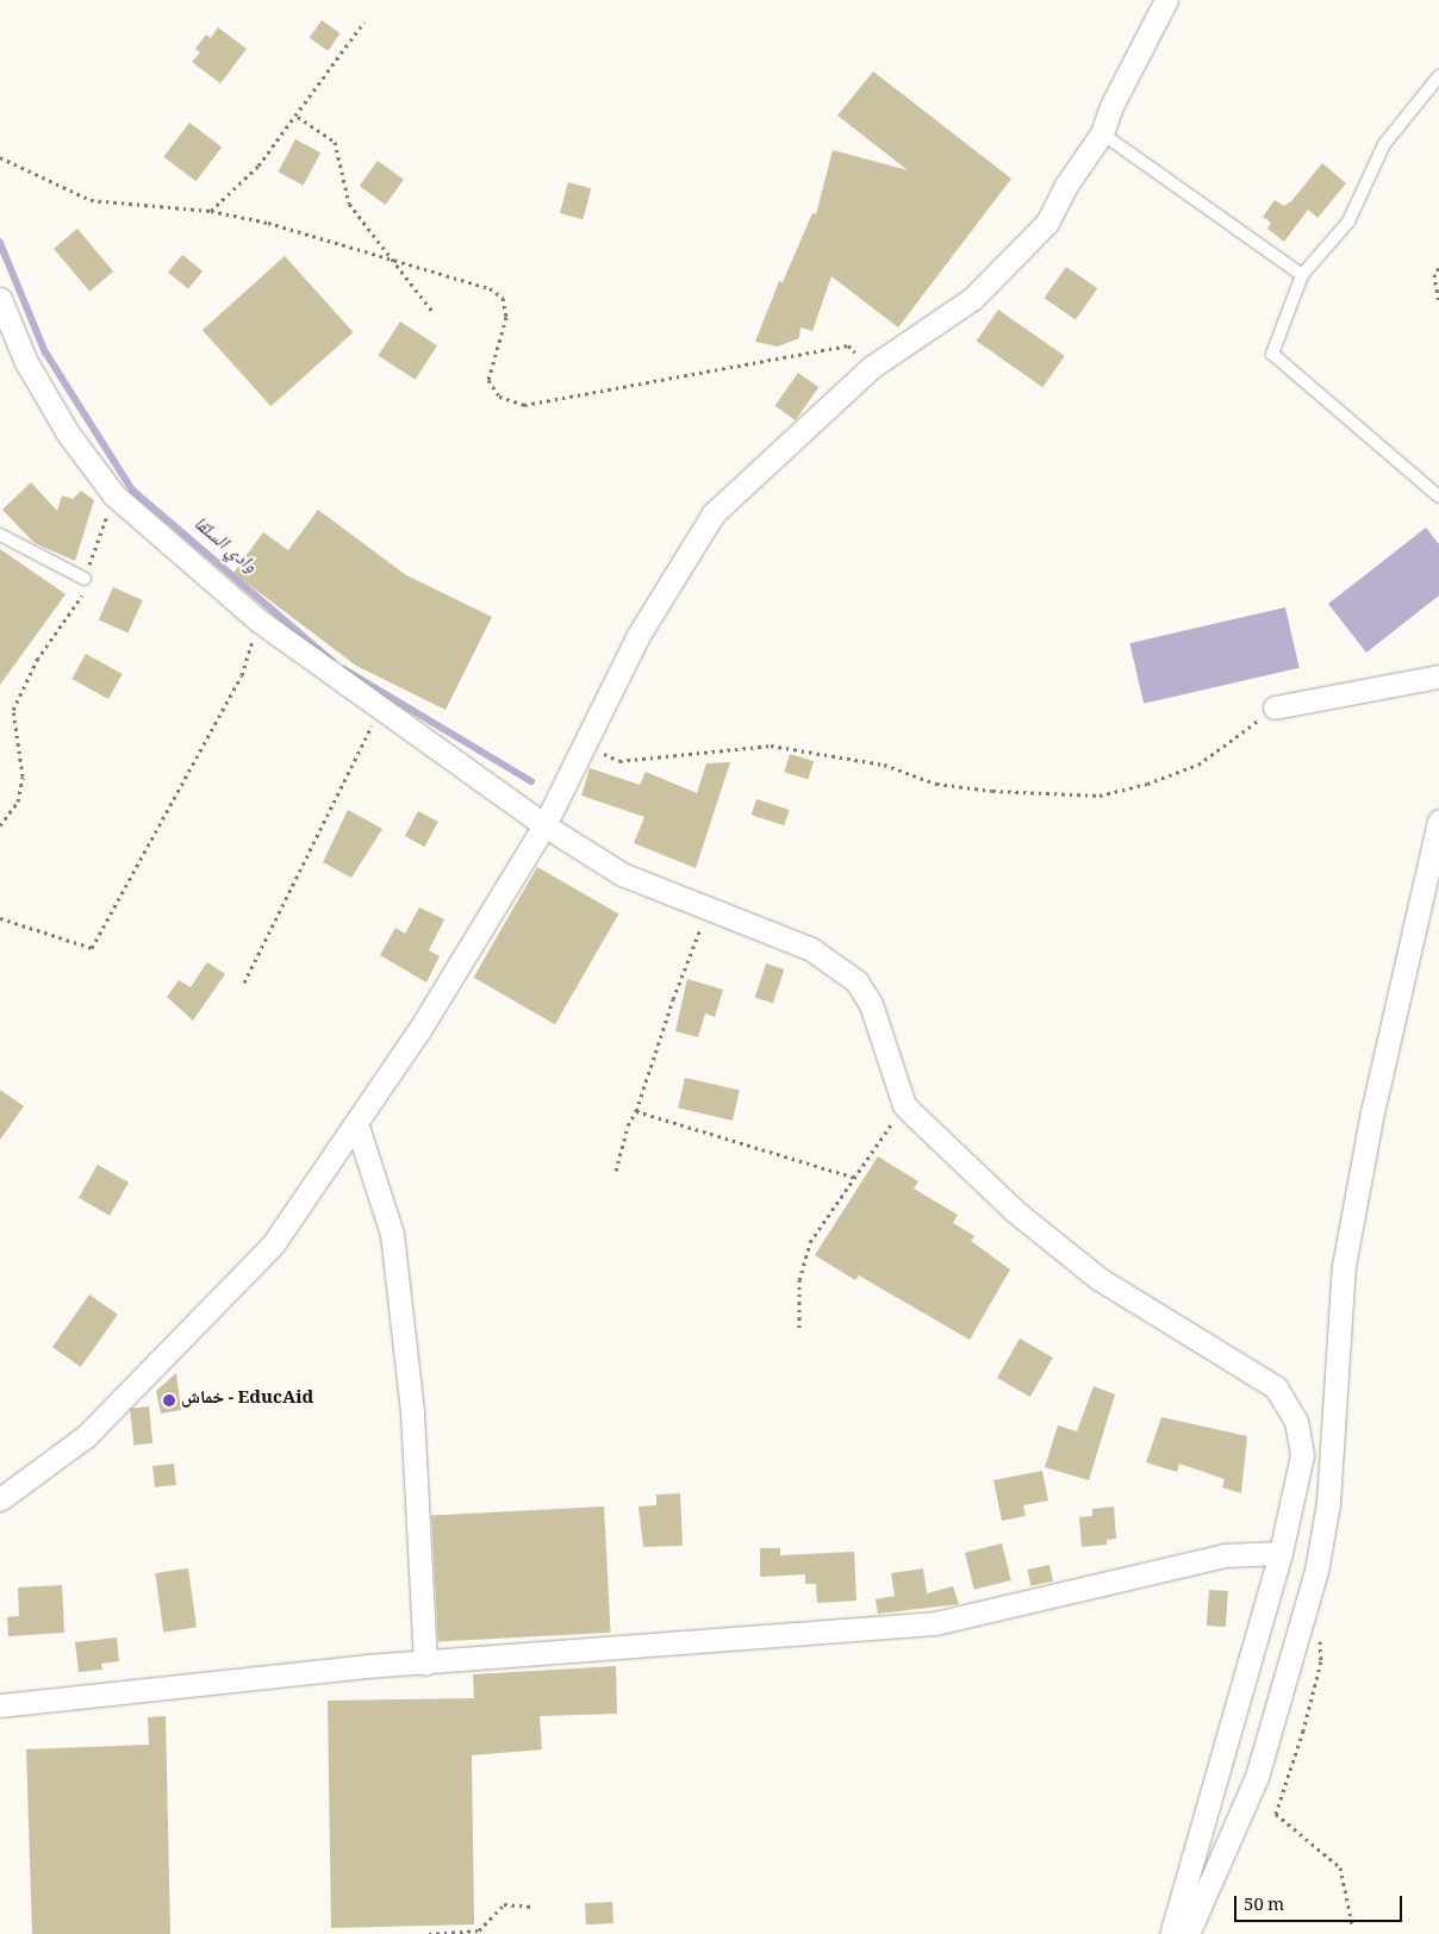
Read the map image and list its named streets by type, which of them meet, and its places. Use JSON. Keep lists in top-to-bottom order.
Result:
{
  "water": ["وادي السلقا"],
  "places": ["خماش - EducAid"],
  "scale_bar": "50 m"
}
